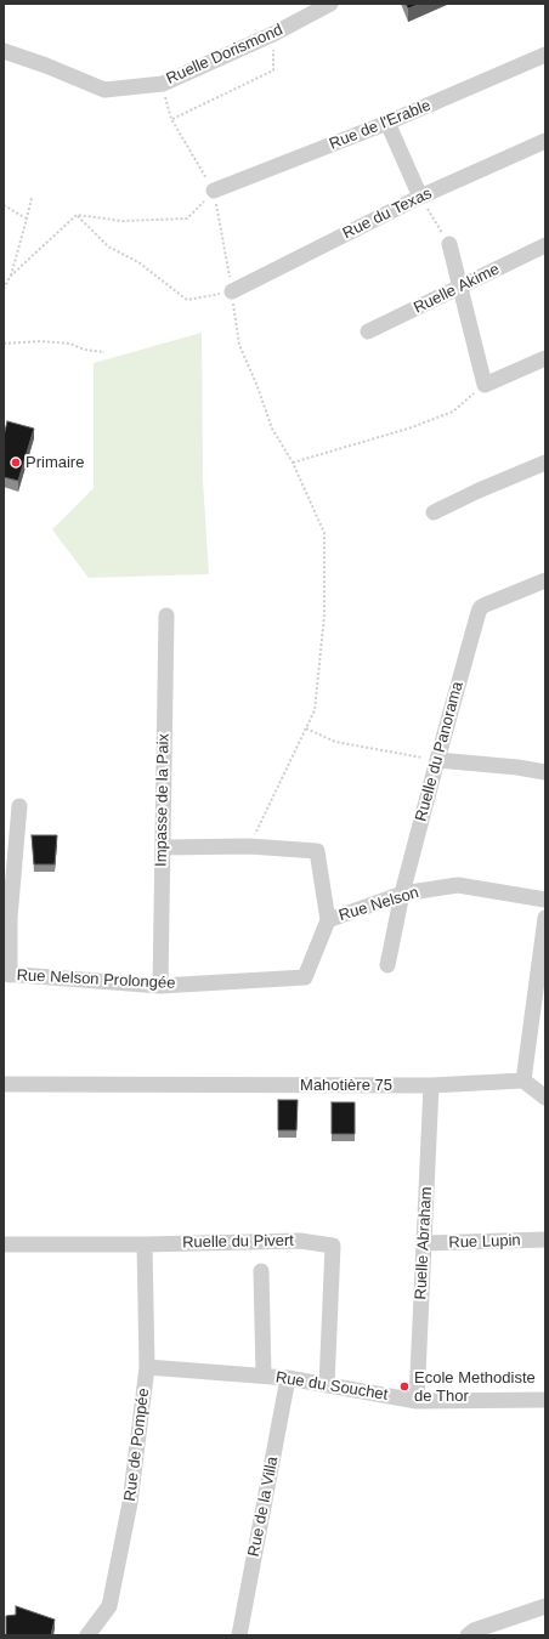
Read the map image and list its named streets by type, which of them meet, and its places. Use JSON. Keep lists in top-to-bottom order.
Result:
{
  "streets": {
    "street": [
      "Ruelle Dorismond",
      "Rue de l'Erable",
      "Rue du Texas",
      "Ruelle Akime",
      "Ruelle du Panorama",
      "Impasse de la Paix",
      "Rue Nelson",
      "Rue Nelson Prolongée",
      "Mahotière 75",
      "Ruelle du Pivert",
      "Rue Lupin",
      "Ruelle Abraham",
      "Rue du Souchet",
      "Rue de Pompée",
      "Rue de la Villa"
    ]
  },
  "crossings": [
    ["Ruelle du Panorama", "Rue Nelson"],
    ["Impasse de la Paix", "Rue Nelson Prolongée"],
    ["Rue Nelson", "Rue Nelson Prolongée"],
    ["Mahotière 75", "Ruelle Abraham"],
    ["Ruelle du Pivert", "Rue du Souchet"],
    ["Ruelle du Pivert", "Rue de Pompée"],
    ["Rue Lupin", "Ruelle Abraham"],
    ["Ruelle Abraham", "Rue du Souchet"],
    ["Rue du Souchet", "Rue de Pompée"],
    ["Rue du Souchet", "Rue de la Villa"]
  ],
  "places": ["Primaire", "Ecole Methodiste de Thor"]
}
